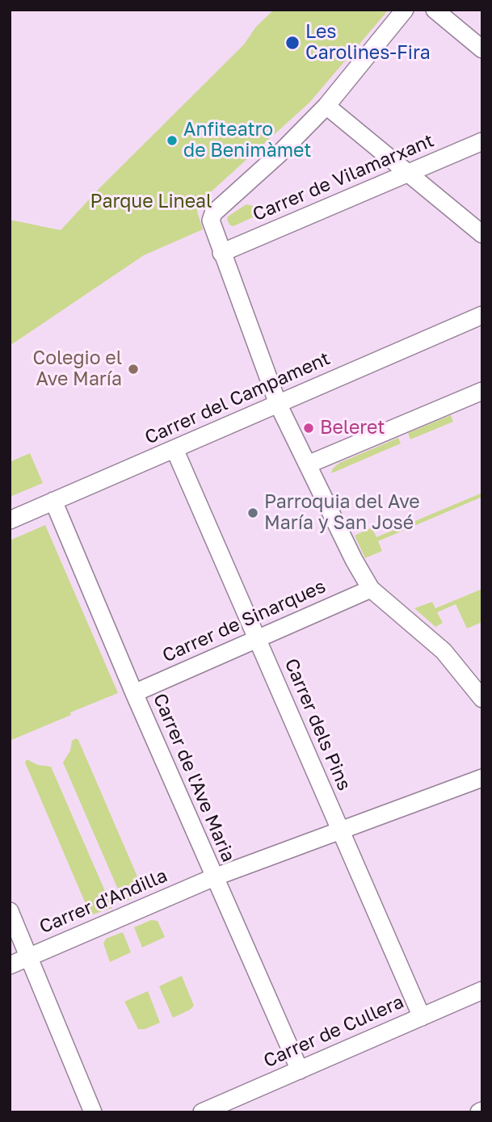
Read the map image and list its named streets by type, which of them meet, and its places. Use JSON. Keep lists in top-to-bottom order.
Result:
{
  "streets": {
    "street": [
      "Carrer de Vilamarxant",
      "Carrer del Campament",
      "Carrer de Sinarques",
      "Carrer dels Pins",
      "Carrer de l'Ave Maria",
      "Carrer d'Andilla",
      "Carrer de Cullera"
    ]
  },
  "crossings": [
    ["Carrer del Campament", "Carrer dels Pins"],
    ["Carrer del Campament", "Carrer de l'Ave Maria"],
    ["Carrer de Sinarques", "Carrer dels Pins"],
    ["Carrer de Sinarques", "Carrer de l'Ave Maria"],
    ["Carrer dels Pins", "Carrer d'Andilla"],
    ["Carrer dels Pins", "Carrer de Cullera"],
    ["Carrer de l'Ave Maria", "Carrer d'Andilla"],
    ["Carrer de l'Ave Maria", "Carrer de Cullera"]
  ],
  "parks": ["Parque Lineal"],
  "places": [
    "Les Carolines-Fira",
    "Anfiteatro de Benimàmet",
    "Colegio el Ave María",
    "Beleret",
    "Parroquia del Ave María y San José"
  ]
}
